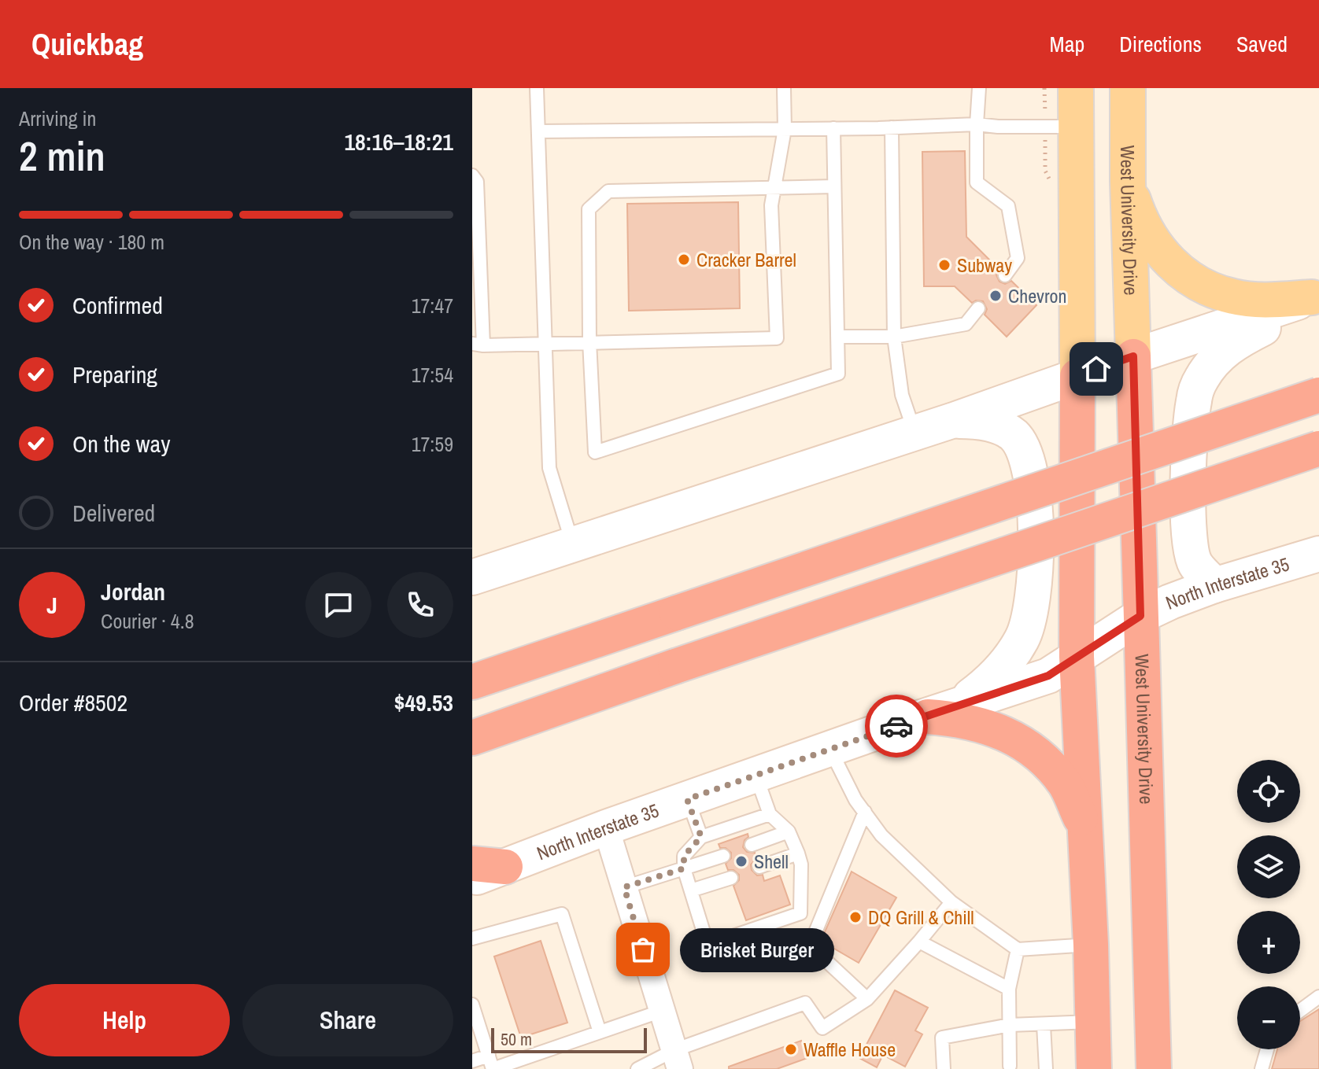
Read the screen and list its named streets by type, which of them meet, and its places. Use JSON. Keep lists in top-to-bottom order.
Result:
{
  "streets": {
    "highway": ["West University Drive"],
    "main road": ["North Interstate 35"]
  },
  "crossings": [
    ["West University Drive", "North Interstate 35"]
  ],
  "places": [
    "Cracker Barrel",
    "Subway",
    "Chevron",
    "Shell",
    "DQ Grill & Chill",
    "Brisket Burger",
    "Waffle House"
  ],
  "scale_bar": "50 m",
  "page": {
    "header": "Quickbag",
    "nav": ["Map", "Directions", "Saved"],
    "heading": ["2 min", "Arriving in", "18:16–18:21"],
    "panel": [
      "Jordan",
      "Courier · 4.8",
      "Order #8502",
      "$49.53"
    ],
    "bar": "On the way · 180 m",
    "list": [
      ["Confirmed", "17:47"],
      ["Preparing", "17:54"],
      ["On the way", "17:59"],
      "Delivered"
    ],
    "round": "J",
    "map_buttons": ["+", "−"],
    "bubble": "Brisket Burger",
    "buttons": ["Help", "Share"],
    "scale": "50 m"
  }
}
